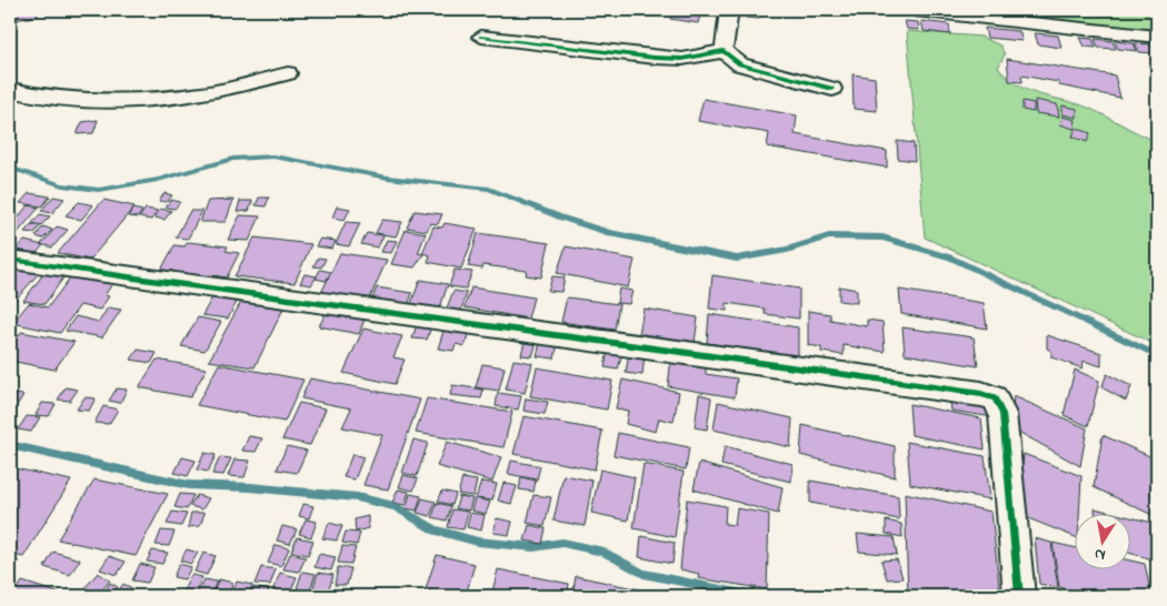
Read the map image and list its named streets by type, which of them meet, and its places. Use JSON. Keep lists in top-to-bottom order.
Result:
{
  "north": "bottom"
}
